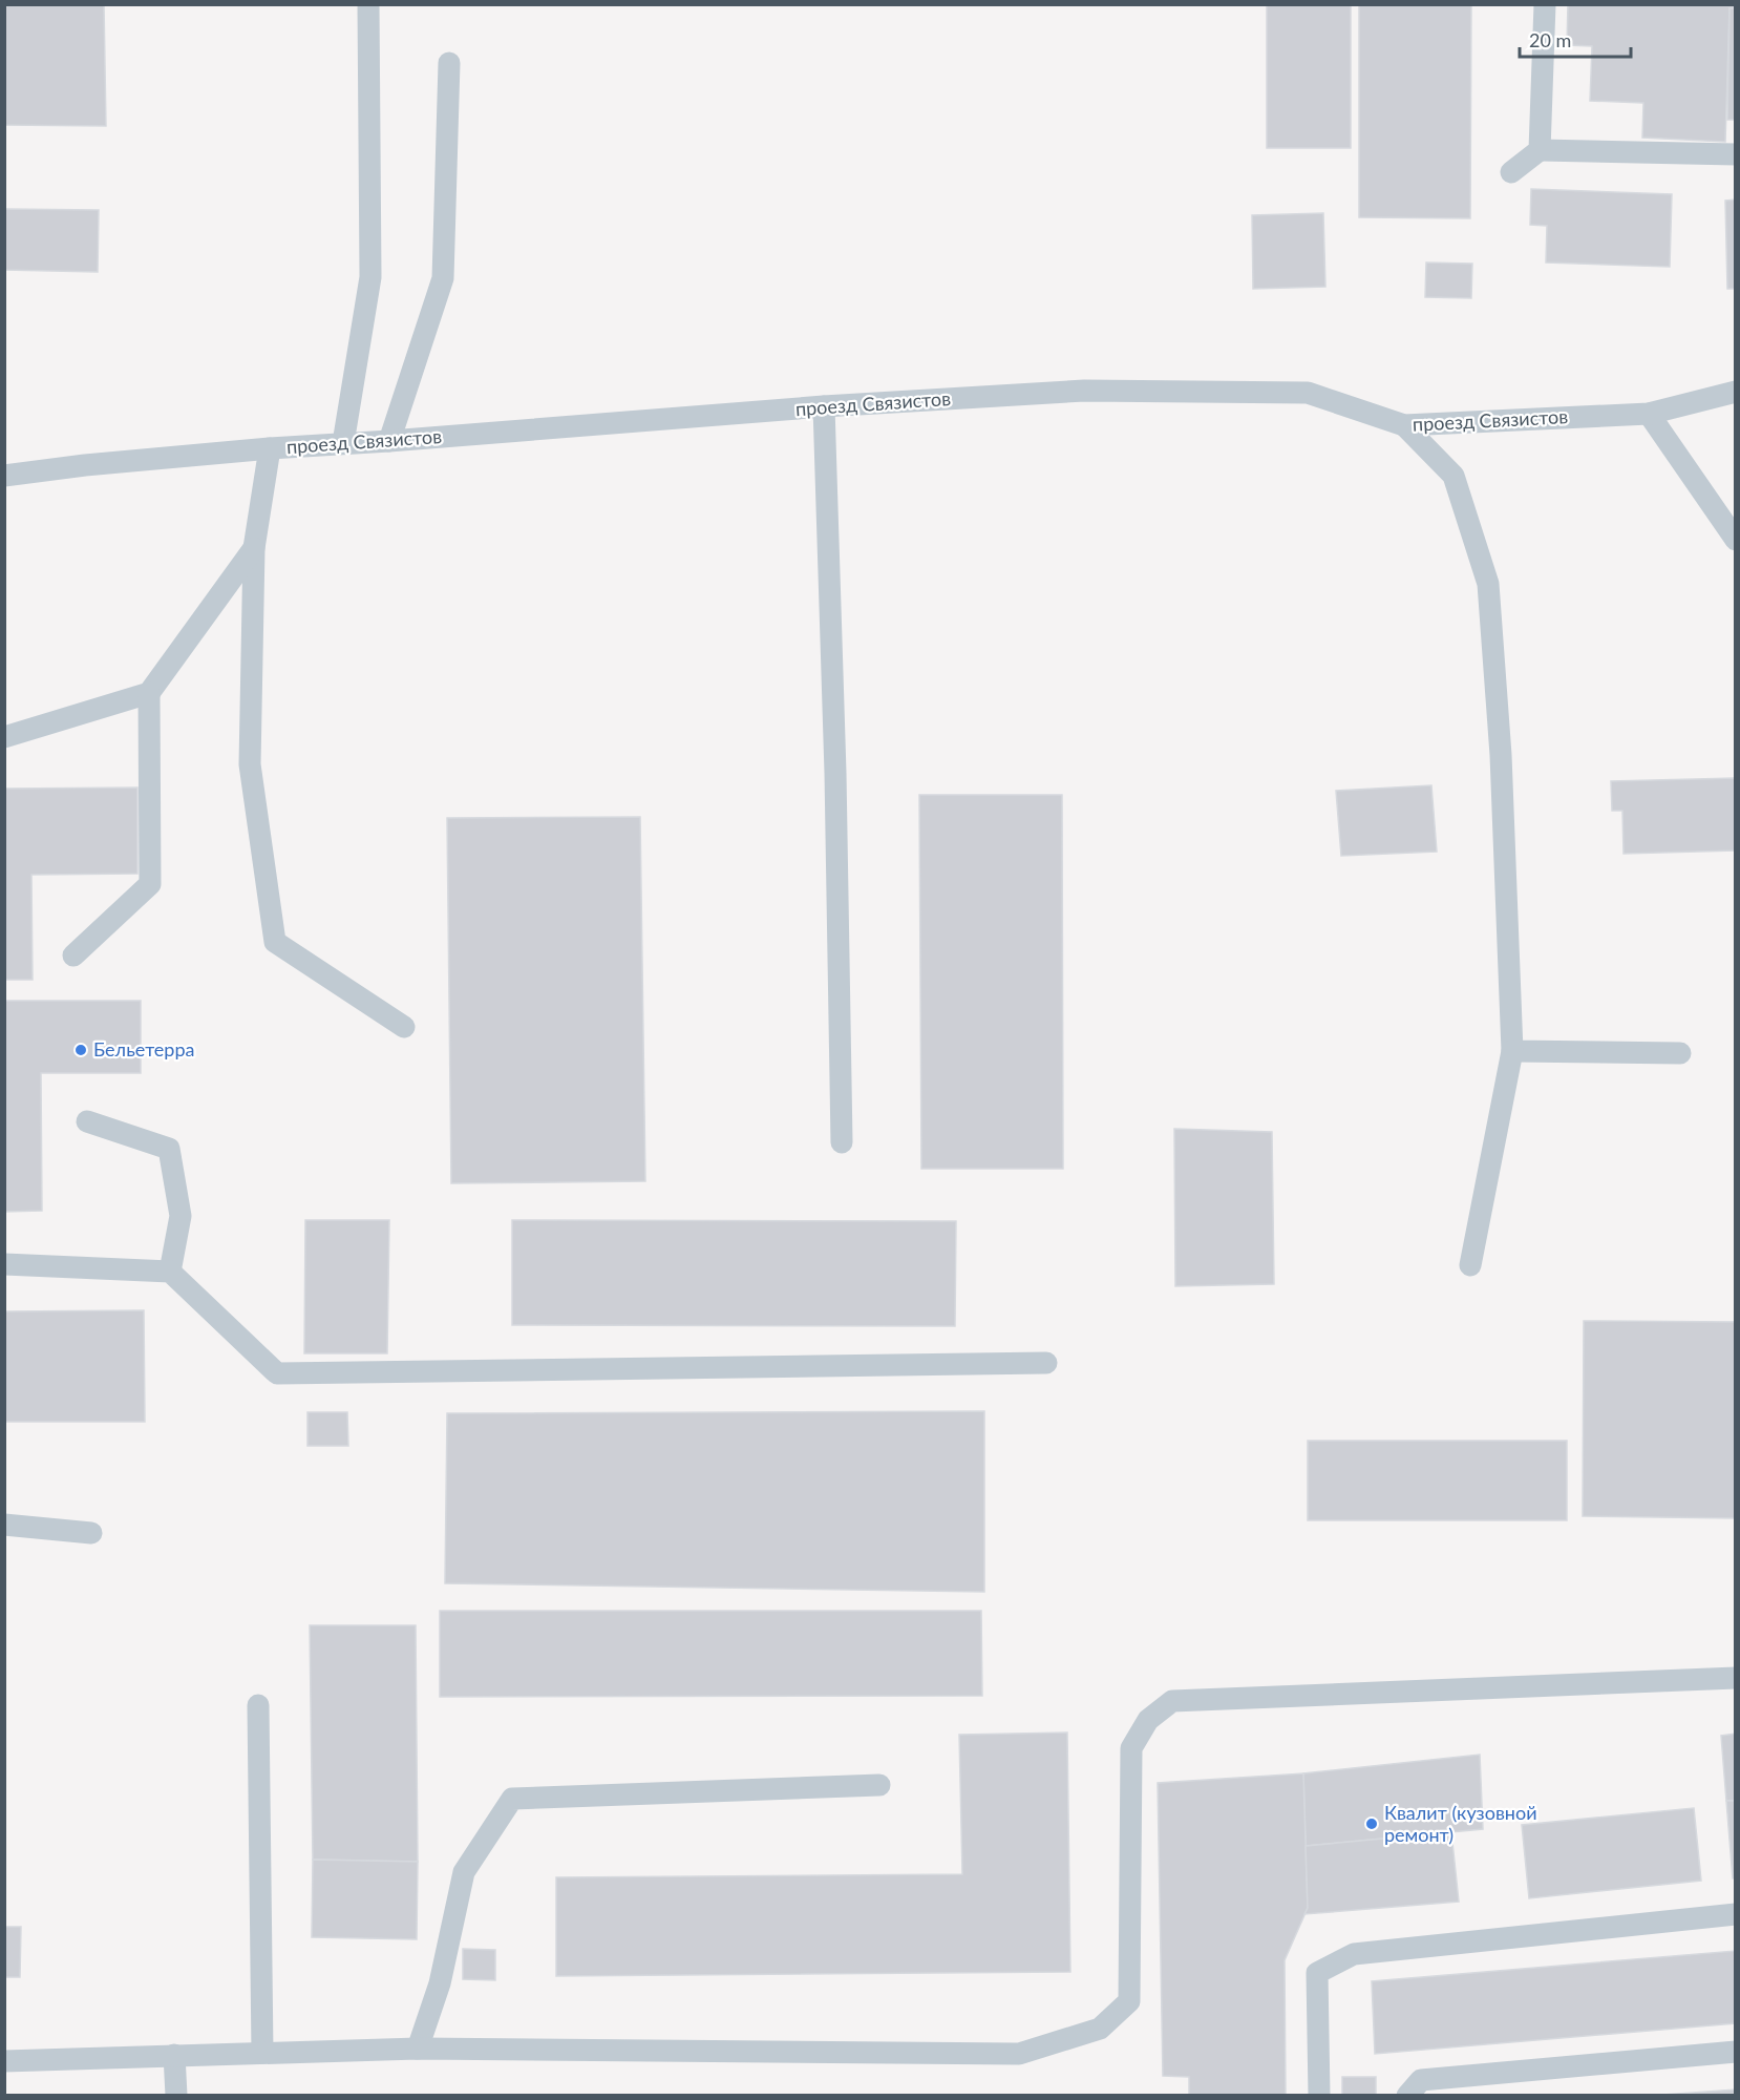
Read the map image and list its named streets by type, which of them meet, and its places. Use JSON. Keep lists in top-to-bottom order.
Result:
{
  "streets": {
    "lane": ["проезд Связистов"]
  },
  "places": ["Бельетерра", "Квалит (кузовной ремонт)"],
  "scale_bar": "20 m"
}
